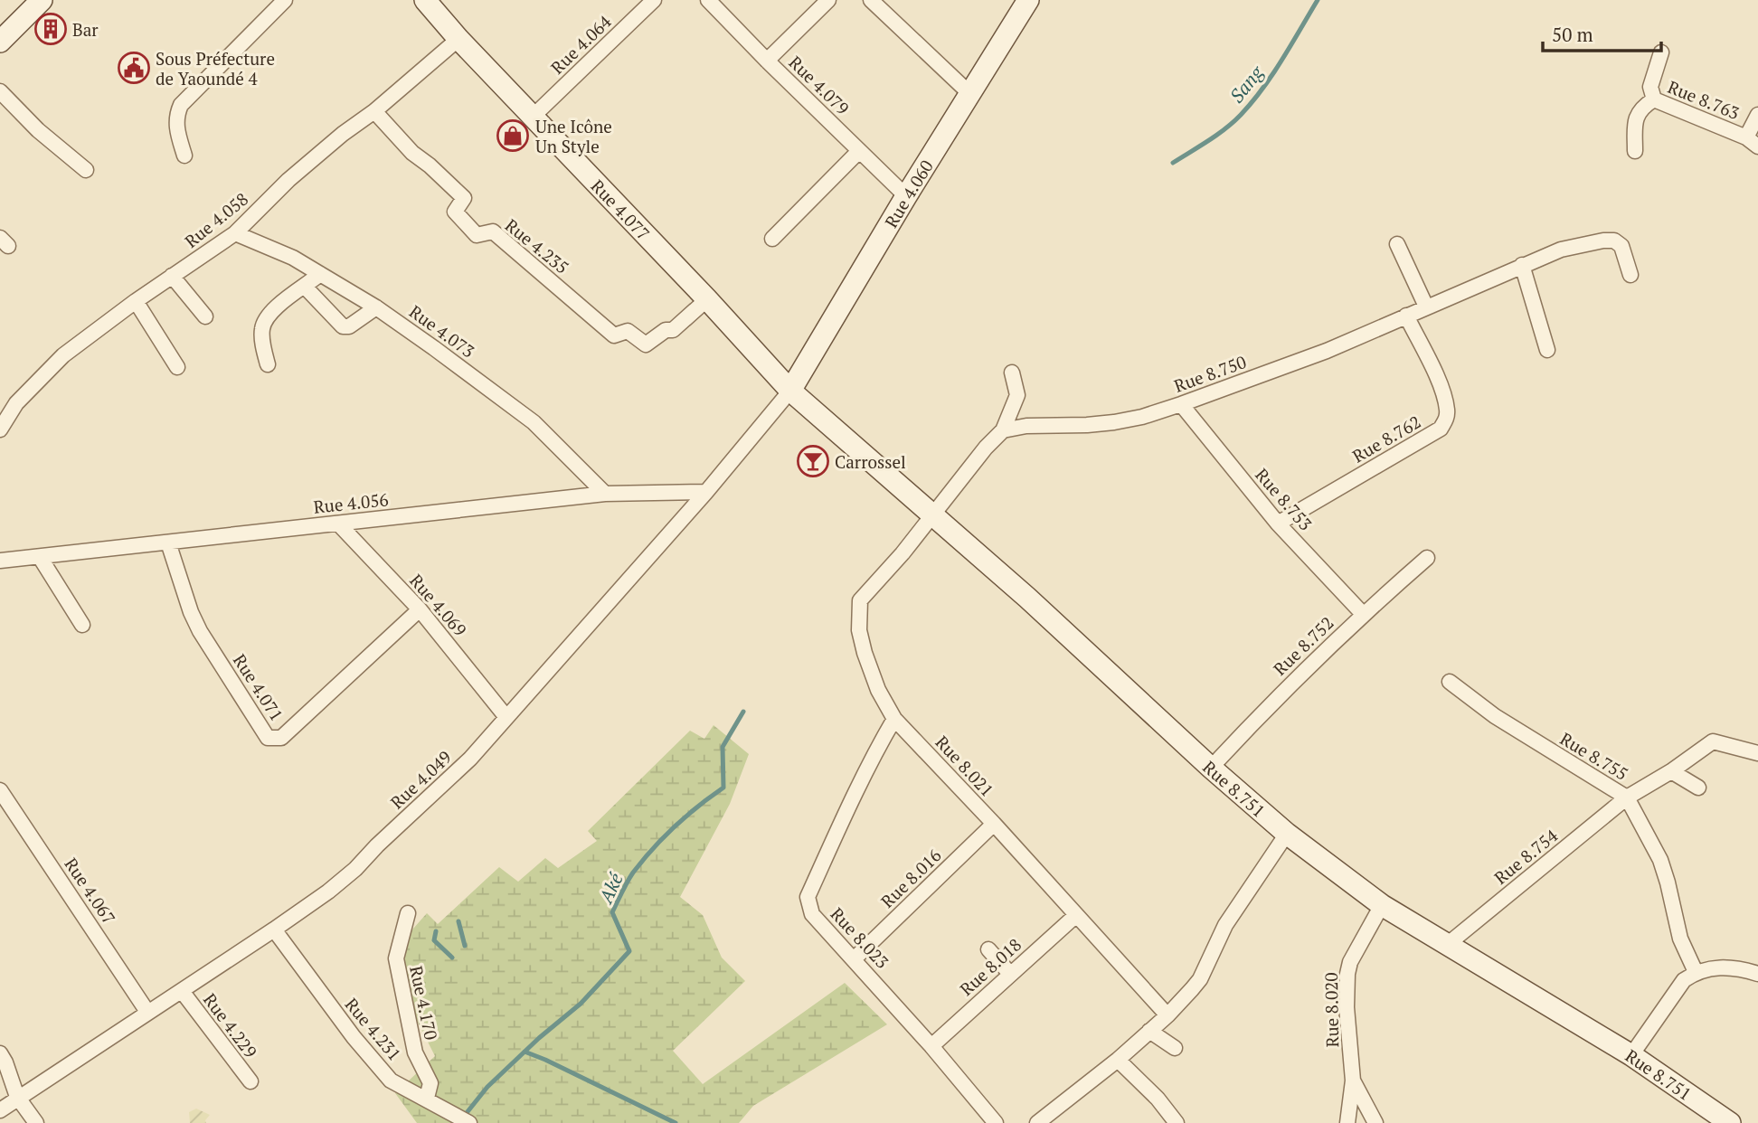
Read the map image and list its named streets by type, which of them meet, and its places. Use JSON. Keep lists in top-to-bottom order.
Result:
{
  "streets": {
    "main road": ["Rue 4.060", "Rue 4.077", "Rue 8.751"],
    "street": [
      "Rue 4.064",
      "Rue 4.079",
      "Rue 8.763",
      "Rue 4.058",
      "Rue 4.235",
      "Rue 4.073",
      "Rue 8.750",
      "Rue 8.762",
      "Rue 8.753",
      "Rue 4.056",
      "Rue 4.069",
      "Rue 8.752",
      "Rue 4.071",
      "Rue 8.755",
      "Rue 8.021",
      "Rue 4.049",
      "Rue 8.754",
      "Rue 8.016",
      "Rue 4.067",
      "Rue 8.023",
      "Rue 8.018",
      "Rue 4.170",
      "Rue 8.020",
      "Rue 4.229",
      "Rue 4.231"
    ]
  },
  "crossings": [
    ["Rue 4.064", "Rue 4.077"],
    ["Rue 4.079", "Rue 4.060"],
    ["Rue 4.060", "Rue 4.077"],
    ["Rue 4.060", "Rue 4.049"],
    ["Rue 4.060", "Rue 8.751"],
    ["Rue 4.077", "Rue 4.058"],
    ["Rue 4.077", "Rue 4.235"],
    ["Rue 4.077", "Rue 4.049"],
    ["Rue 4.077", "Rue 8.751"],
    ["Rue 4.058", "Rue 4.235"],
    ["Rue 4.058", "Rue 4.073"],
    ["Rue 4.073", "Rue 4.056"],
    ["Rue 8.750", "Rue 8.762"],
    ["Rue 8.750", "Rue 8.753"],
    ["Rue 8.762", "Rue 8.753"],
    ["Rue 8.753", "Rue 8.752"],
    ["Rue 4.056", "Rue 4.069"],
    ["Rue 4.056", "Rue 4.071"],
    ["Rue 4.056", "Rue 4.049"],
    ["Rue 4.069", "Rue 4.071"],
    ["Rue 4.069", "Rue 4.049"],
    ["Rue 8.752", "Rue 8.751"],
    ["Rue 8.755", "Rue 8.754"],
    ["Rue 8.021", "Rue 8.751"],
    ["Rue 8.021", "Rue 8.016"],
    ["Rue 8.021", "Rue 8.023"],
    ["Rue 8.021", "Rue 8.018"],
    ["Rue 4.049", "Rue 8.751"],
    ["Rue 4.049", "Rue 4.067"],
    ["Rue 4.049", "Rue 4.229"],
    ["Rue 4.049", "Rue 4.231"],
    ["Rue 8.751", "Rue 8.754"],
    ["Rue 8.751", "Rue 8.020"],
    ["Rue 8.016", "Rue 8.023"],
    ["Rue 8.023", "Rue 8.018"],
    ["Rue 4.170", "Rue 4.231"]
  ],
  "water": ["Sang", "Aké"],
  "places": {
    "building": ["Bar"],
    "public building": ["Sous Préfecture de Yaoundé 4"],
    "shop": ["Une Icône Un Style"],
    "bar": ["Carrossel"]
  },
  "scale_bar": "50 m"
}
